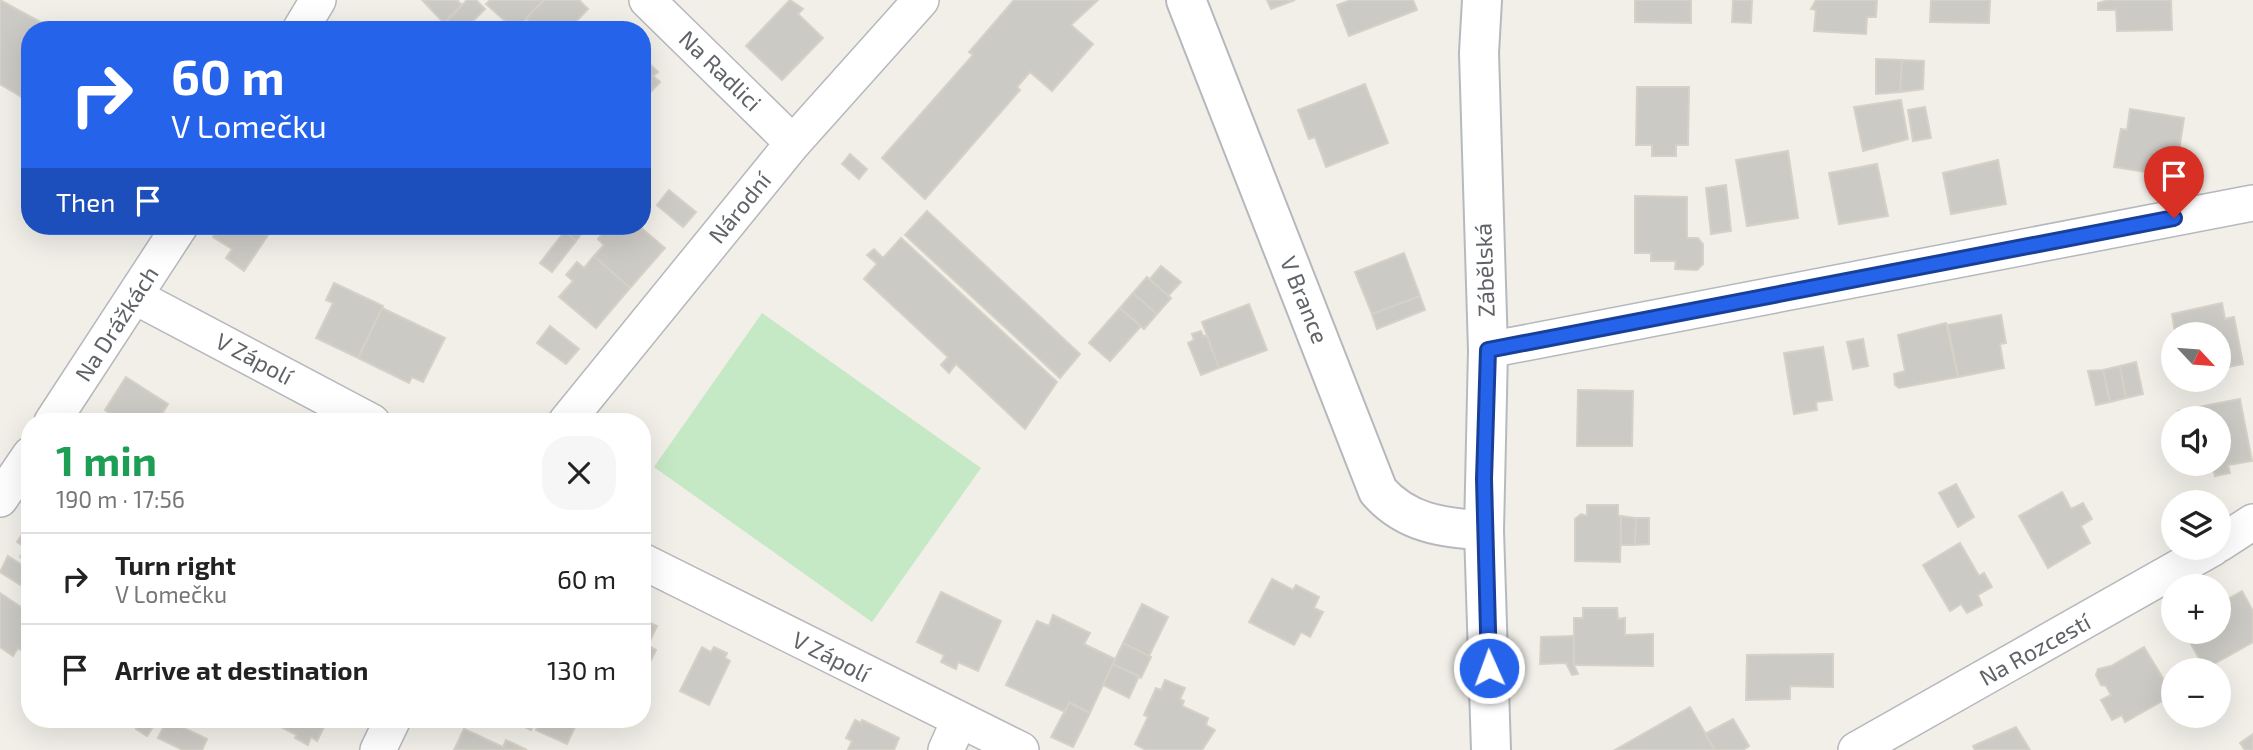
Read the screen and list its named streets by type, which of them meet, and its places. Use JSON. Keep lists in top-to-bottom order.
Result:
{
  "streets": {
    "main road": ["Zábělská", "V Brance"],
    "street": [
      "Na Radlici",
      "Národní",
      "Na Drážkách",
      "V Zápolí",
      "Na Rozcestí"
    ]
  },
  "crossings": [
    ["Na Radlici", "Národní"],
    ["Zábělská", "V Brance"],
    ["Na Drážkách", "V Zápolí"]
  ],
  "north": "bottom right",
  "page": {
    "turn": ["60 m", "V Lomečku"],
    "then": "Then",
    "map_buttons": ["+", "−"],
    "heading": ["1 min", "190 m · 17:56"],
    "list": [
      {
        "name": "Turn right",
        "note": "V Lomečku",
        "value": "60 m"
      },
      {
        "name": "Arrive at destination",
        "value": "130 m"
      }
    ]
  }
}
